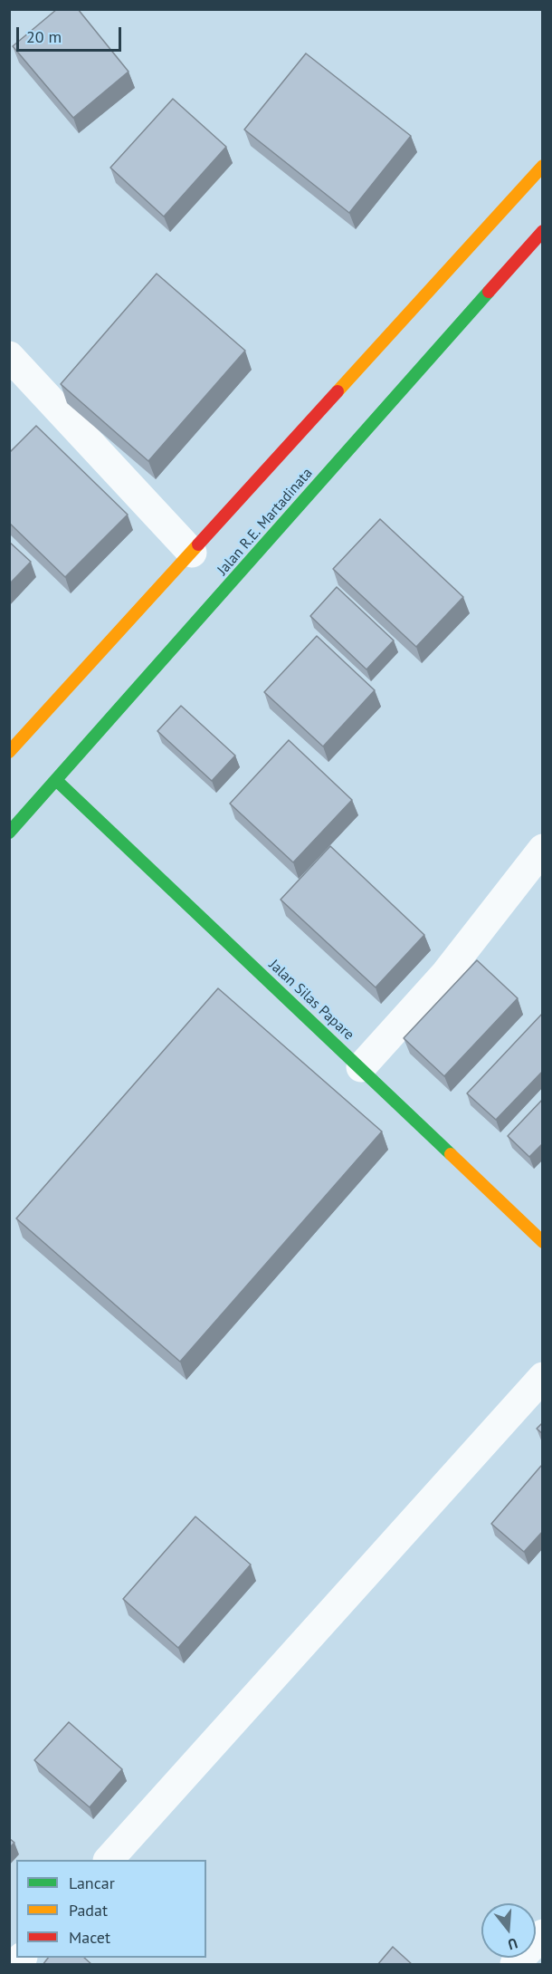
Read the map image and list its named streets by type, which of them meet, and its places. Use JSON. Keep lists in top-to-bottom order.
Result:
{
  "streets": {
    "main road": ["Jalan R.E. Martadinata", "Jalan Silas Papare"]
  },
  "crossings": [
    ["Jalan R.E. Martadinata", "Jalan Silas Papare"]
  ],
  "legend": ["Lancar", "Padat", "Macet"],
  "scale_bar": "20 m",
  "north": "bottom"
}
